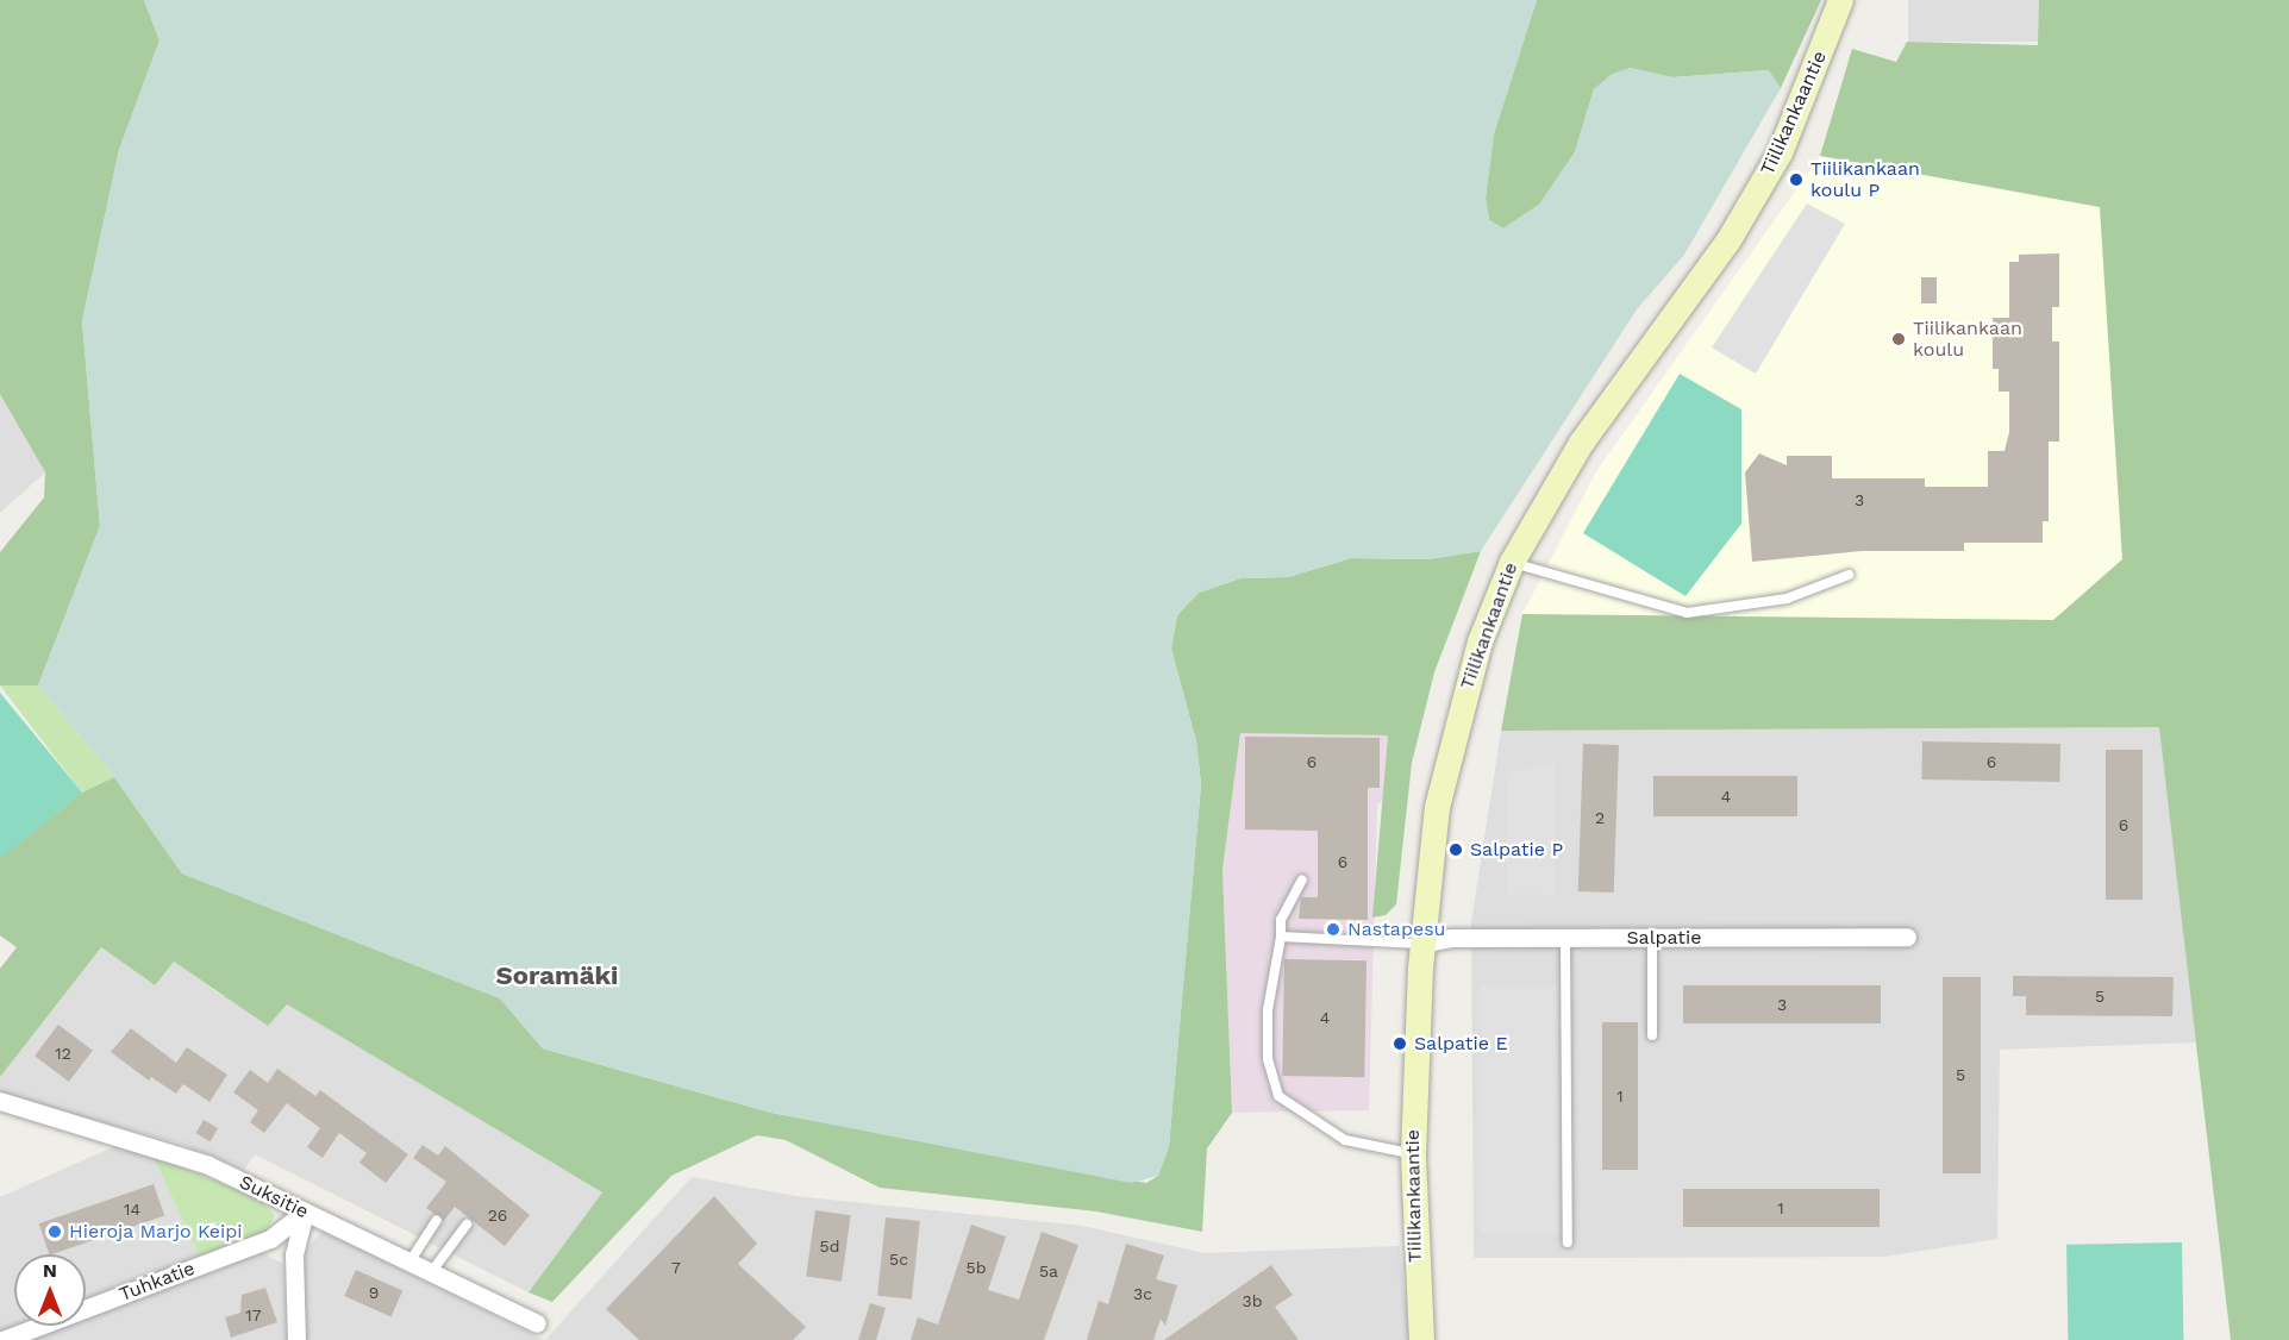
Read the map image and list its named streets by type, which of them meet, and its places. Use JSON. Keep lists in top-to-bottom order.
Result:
{
  "streets": {
    "street": [
      "Tiilikankaantie",
      "Salpatie",
      "Suksitie",
      "Tuhkatie"
    ]
  },
  "crossings": [
    ["Tiilikankaantie", "Salpatie"],
    ["Suksitie", "Tuhkatie"]
  ],
  "districts": ["Soramäki"],
  "places": [
    "Tiilikankaan koulu P",
    "Tiilikankaan koulu",
    "Salpatie P",
    "Nastapesu",
    "Salpatie E",
    "Hieroja Marjo Keipi"
  ],
  "house_numbers": [
    "3",
    "6",
    "6",
    "4",
    "2",
    "6",
    "6",
    "5",
    "3",
    "4",
    "12",
    "5",
    "1",
    "1",
    "14",
    "26",
    "5d",
    "5c",
    "7",
    "5b",
    "5a",
    "9",
    "3c",
    "3b",
    "17"
  ],
  "north": "top"
}
